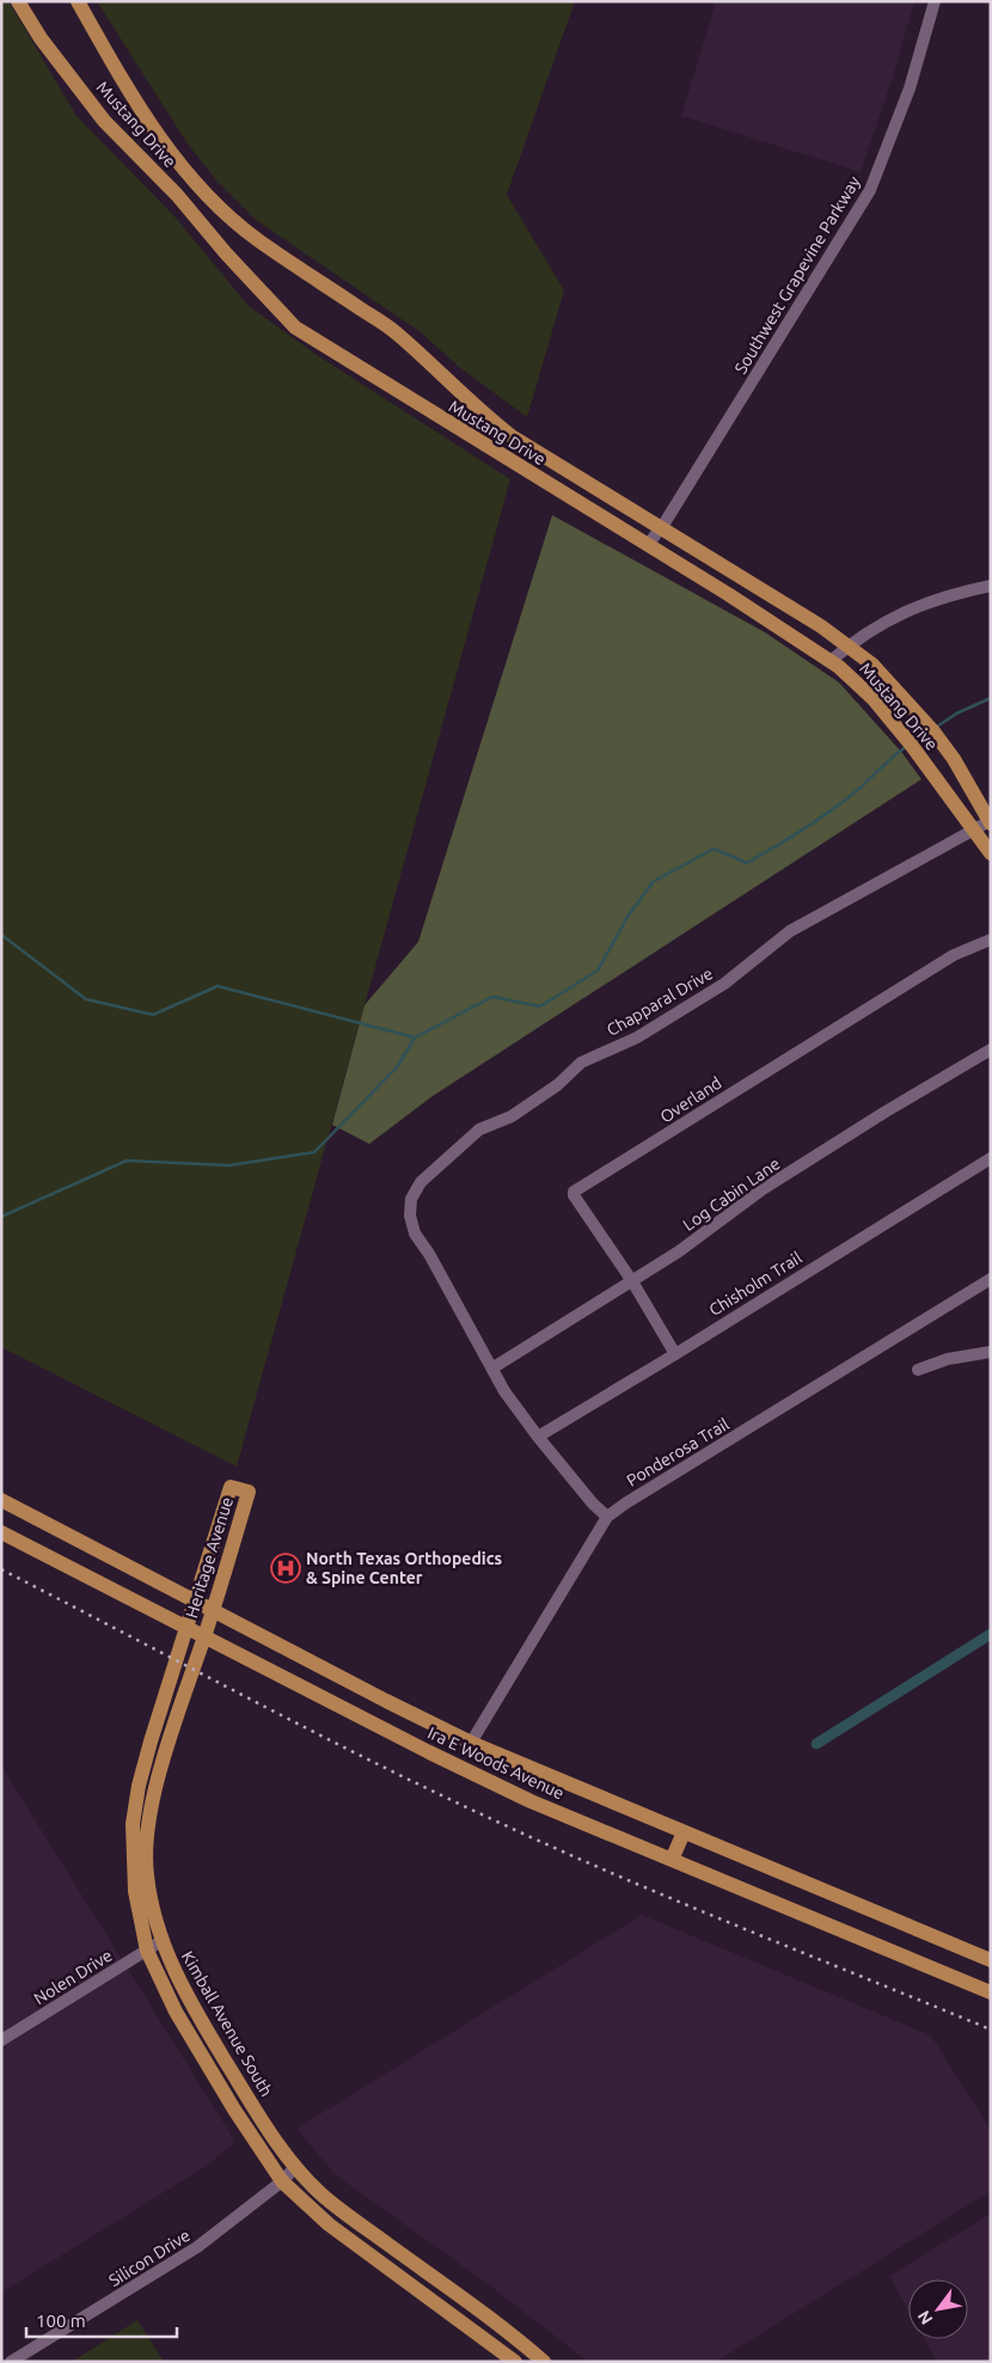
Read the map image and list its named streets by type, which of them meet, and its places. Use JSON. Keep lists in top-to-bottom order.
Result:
{
  "streets": {
    "main road": [
      "Mustang Drive",
      "Heritage Avenue",
      "Ira E Woods Avenue",
      "Kimball Avenue South"
    ],
    "street": [
      "Southwest Grapevine Parkway",
      "Chapparal Drive",
      "Overland",
      "Log Cabin Lane",
      "Chisholm Trail",
      "Ponderosa Trail",
      "Nolen Drive",
      "Silicon Drive"
    ]
  },
  "crossings": [
    ["Mustang Drive", "Southwest Grapevine Parkway"],
    ["Mustang Drive", "Chapparal Drive"],
    ["Chapparal Drive", "Log Cabin Lane"],
    ["Chapparal Drive", "Chisholm Trail"],
    ["Chapparal Drive", "Ponderosa Trail"],
    ["Overland", "Log Cabin Lane"],
    ["Overland", "Chisholm Trail"],
    ["Ponderosa Trail", "Ira E Woods Avenue"],
    ["Heritage Avenue", "Ira E Woods Avenue"],
    ["Heritage Avenue", "Kimball Avenue South"],
    ["Ira E Woods Avenue", "Kimball Avenue South"],
    ["Nolen Drive", "Kimball Avenue South"],
    ["Kimball Avenue South", "Silicon Drive"]
  ],
  "places": {
    "hospital": ["North Texas Orthopedics & Spine Center"]
  },
  "scale_bar": "100 m",
  "north": "bottom left"
}
